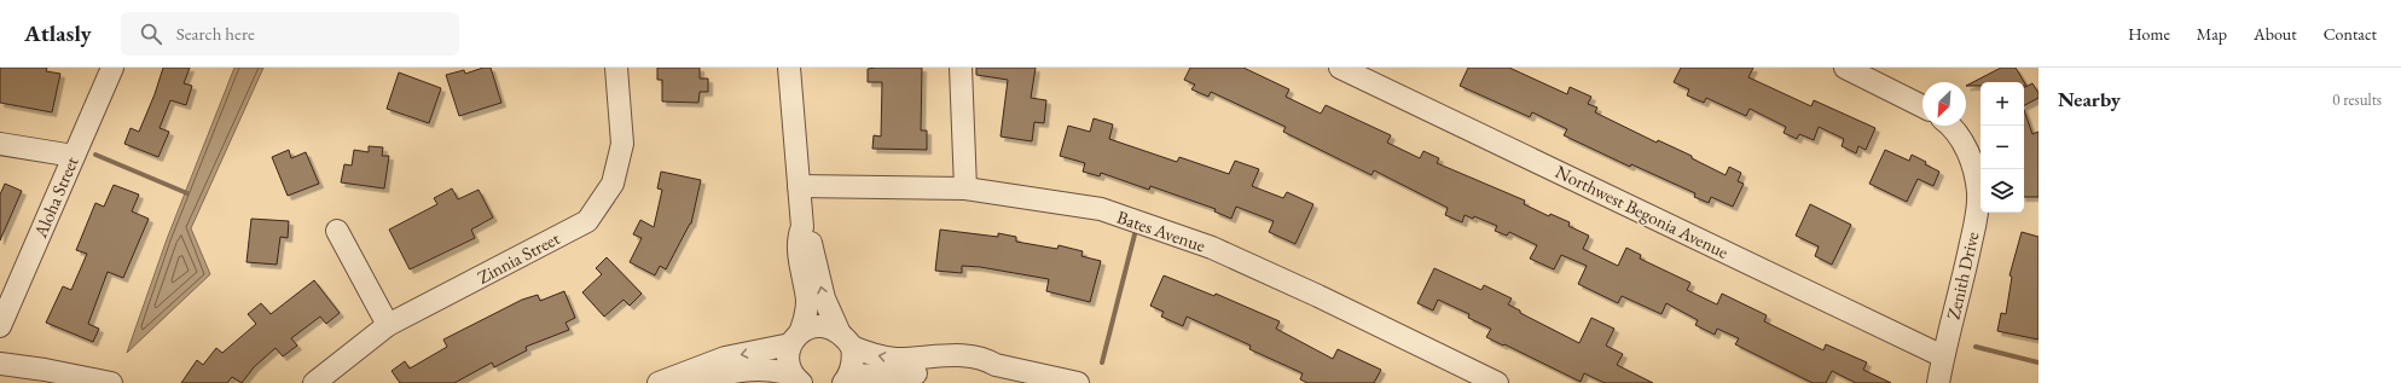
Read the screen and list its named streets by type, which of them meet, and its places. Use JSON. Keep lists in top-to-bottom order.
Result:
{
  "streets": {
    "street": [
      "Aloha Street",
      "Northwest Begonia Avenue",
      "Bates Avenue",
      "Zinnia Street",
      "Zenith Drive"
    ]
  },
  "crossings": [
    ["Northwest Begonia Avenue", "Zenith Drive"]
  ],
  "north": "bottom left",
  "page": {
    "header": "Atlasly",
    "search": "Search here",
    "nav": [
      "Home",
      "Map",
      "About",
      "Contact"
    ],
    "heading": ["Nearby", "0 results"],
    "map_buttons": ["+", "−"]
  }
}
